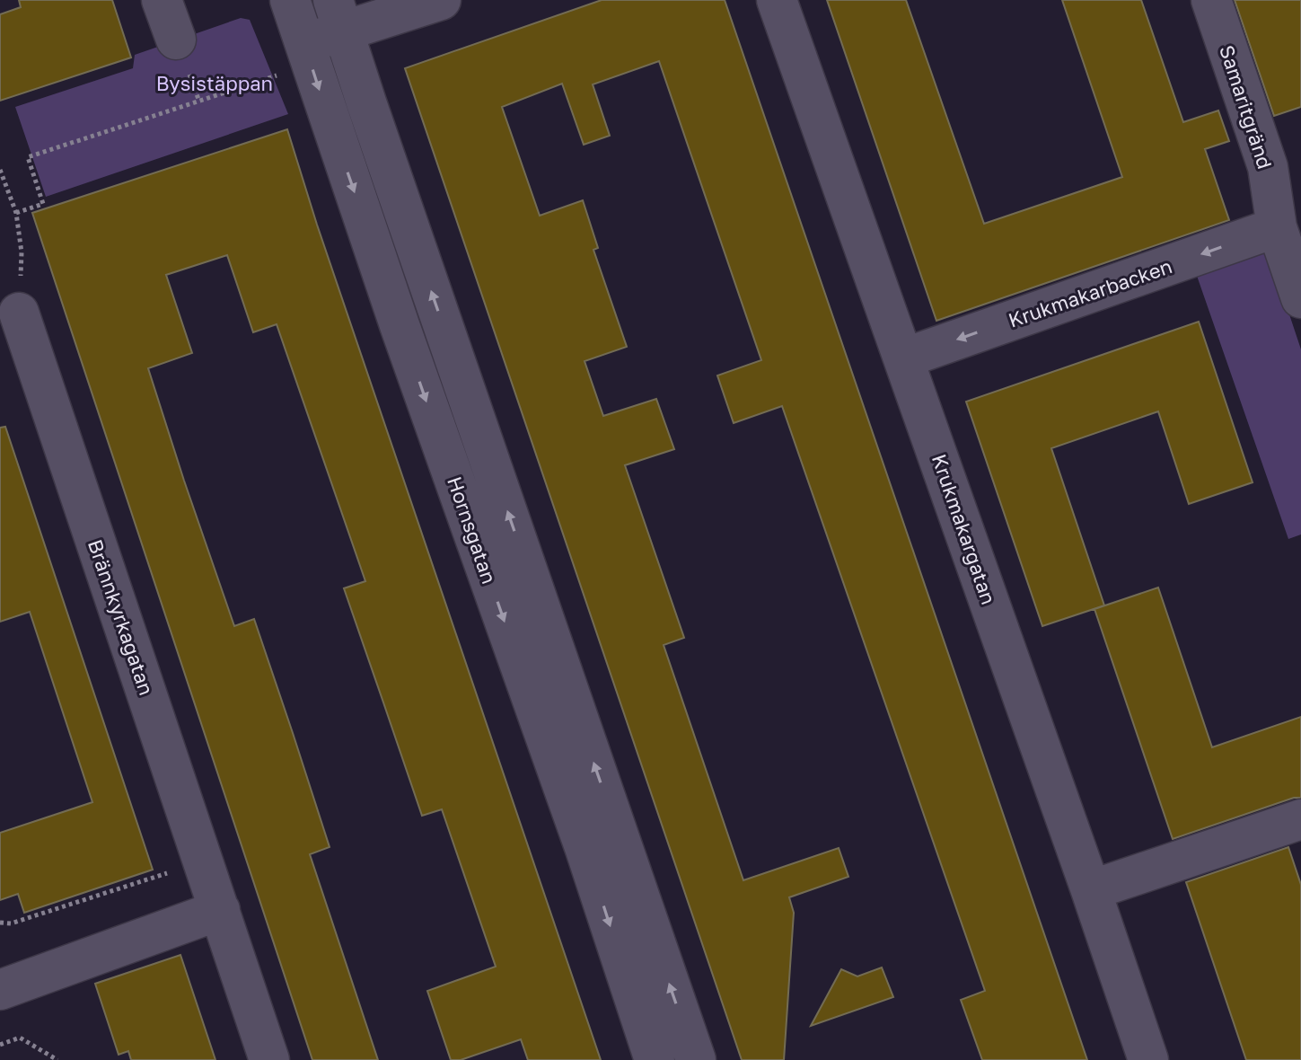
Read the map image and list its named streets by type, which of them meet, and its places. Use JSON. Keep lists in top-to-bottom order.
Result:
{
  "streets": {
    "street": [
      "Samaritgränd",
      "Krukmakarbacken",
      "Krukmakargatan",
      "Hornsgatan",
      "Brännkyrkagatan"
    ]
  },
  "crossings": [
    ["Samaritgränd", "Krukmakarbacken"],
    ["Krukmakarbacken", "Krukmakargatan"]
  ],
  "one_way": ["Krukmakarbacken"],
  "parks": ["Bysistäppan"]
}
